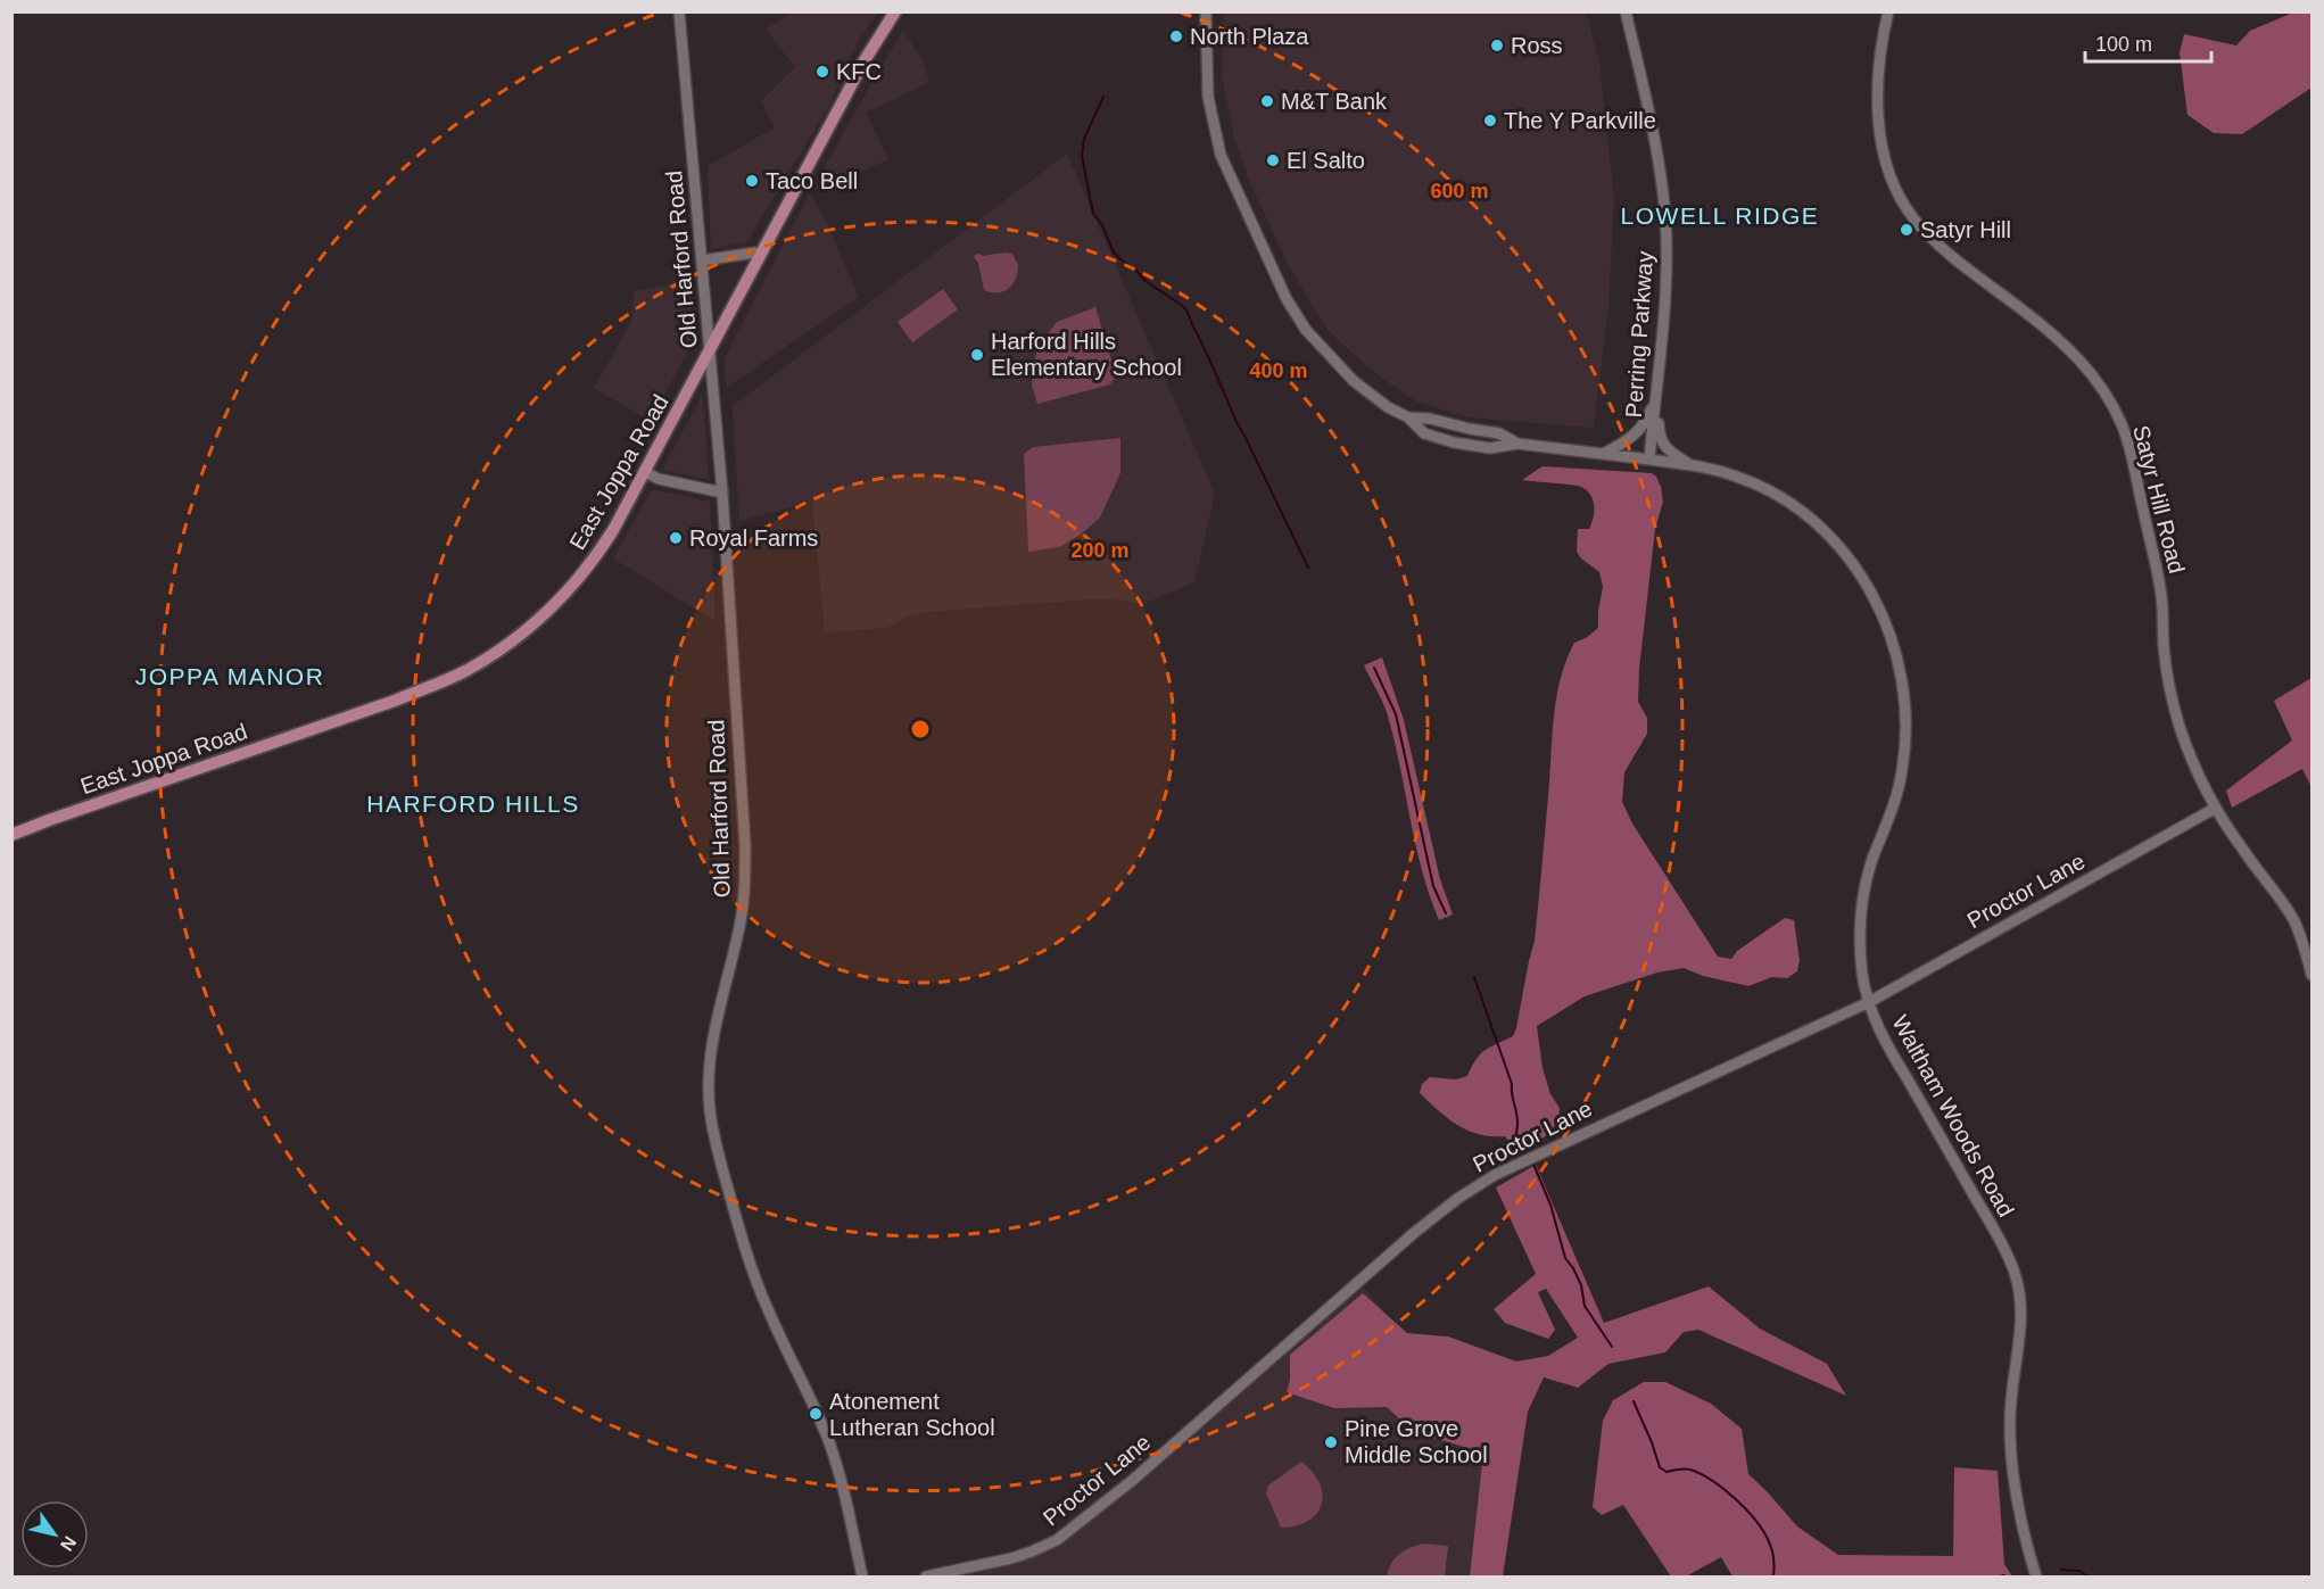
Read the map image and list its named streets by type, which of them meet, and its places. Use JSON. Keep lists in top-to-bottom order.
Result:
{
  "streets": {
    "main road": ["East Joppa Road"],
    "street": [
      "Old Harford Road",
      "Perring Parkway",
      "Satyr Hill Road",
      "Proctor Lane",
      "Waltham Woods Road"
    ]
  },
  "crossings": [
    ["Old Harford Road", "East Joppa Road"],
    ["Perring Parkway", "Waltham Woods Road"],
    ["Satyr Hill Road", "Proctor Lane"],
    ["Proctor Lane", "Waltham Woods Road"]
  ],
  "districts": ["LOWELL RIDGE", "JOPPA MANOR", "HARFORD HILLS"],
  "places": [
    "North Plaza",
    "Ross",
    "KFC",
    "M&T Bank",
    "The Y Parkville",
    "El Salto",
    "Taco Bell",
    "Satyr Hill",
    "Harford Hills Elementary School",
    "Royal Farms",
    "Atonement Lutheran School",
    "Pine Grove Middle School"
  ],
  "scale_bar": "100 m",
  "north": "bottom right",
  "rings": ["600 m", "400 m", "200 m"]
}
